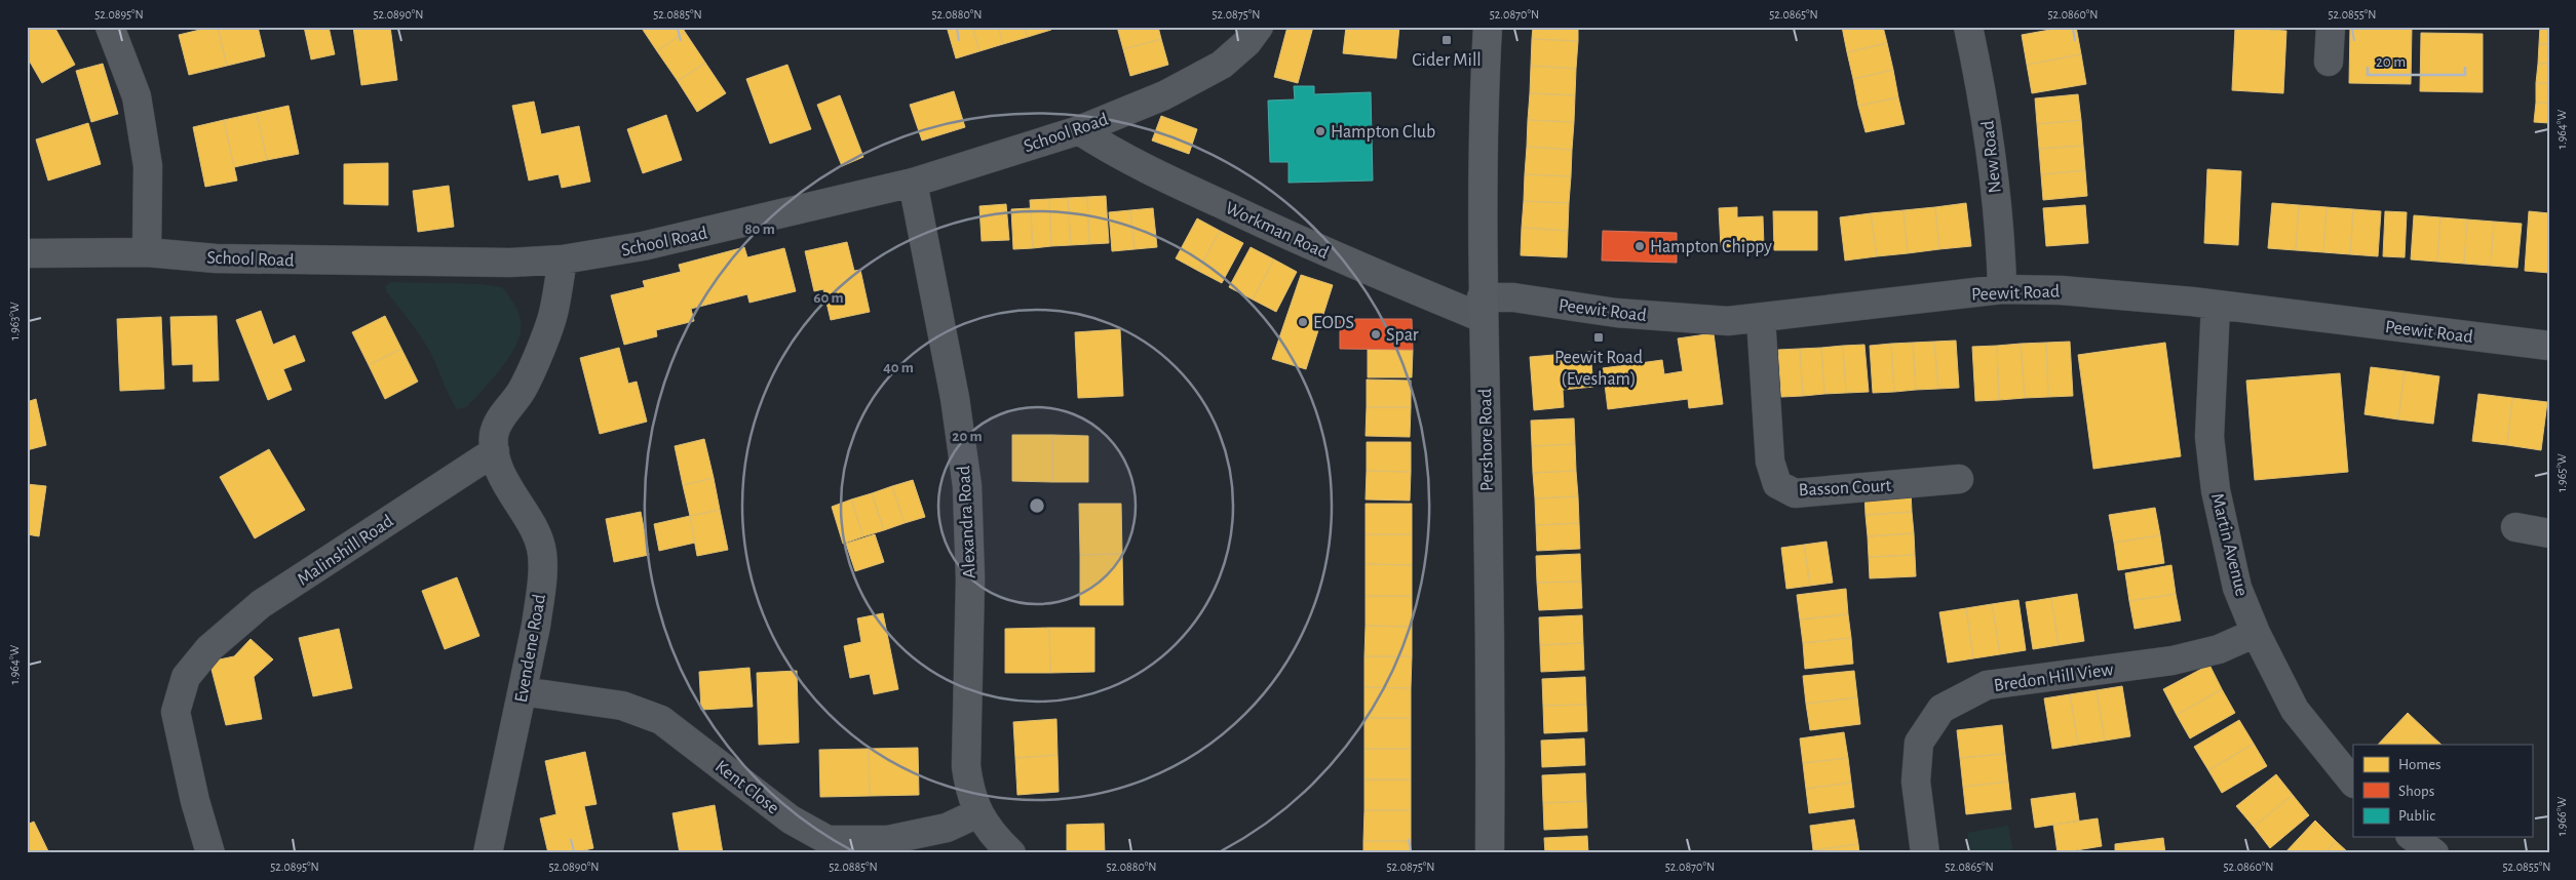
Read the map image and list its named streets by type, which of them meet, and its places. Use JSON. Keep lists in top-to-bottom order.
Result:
{
  "streets": {
    "main road": ["Pershore Road"],
    "street": [
      "School Road",
      "New Road",
      "Workman Road",
      "Peewit Road",
      "Basson Court",
      "Alexandra Road",
      "Martin Avenue",
      "Malinshill Road",
      "Evendene Road",
      "Bredon Hill View",
      "Kent Close"
    ]
  },
  "crossings": [
    ["School Road", "Workman Road"],
    ["School Road", "Alexandra Road"],
    ["New Road", "Peewit Road"],
    ["Workman Road", "Peewit Road"],
    ["Workman Road", "Pershore Road"],
    ["Peewit Road", "Pershore Road"],
    ["Peewit Road", "Basson Court"],
    ["Peewit Road", "Martin Avenue"],
    ["Alexandra Road", "Kent Close"],
    ["Martin Avenue", "Bredon Hill View"],
    ["Malinshill Road", "Evendene Road"],
    ["Evendene Road", "Kent Close"]
  ],
  "places": {
    "transit": ["Cider Mill", "Peewit Road (Evesham)"],
    "other": [
      "Hampton Club",
      "Hampton Chippy",
      "EODS",
      "Spar"
    ]
  },
  "legend": ["Homes", "Shops", "Public"],
  "scale_bar": "20 m",
  "coordinates": [
    "52.0895°N",
    "52.0890°N",
    "52.0885°N",
    "52.0880°N",
    "52.0875°N",
    "52.0870°N",
    "52.0865°N",
    "52.0860°N",
    "52.0855°N",
    "1.964°W",
    "1.963°W",
    "1.965°W",
    "1.966°W"
  ],
  "rings": [
    "80 m",
    "60 m",
    "40 m",
    "20 m"
  ]
}
